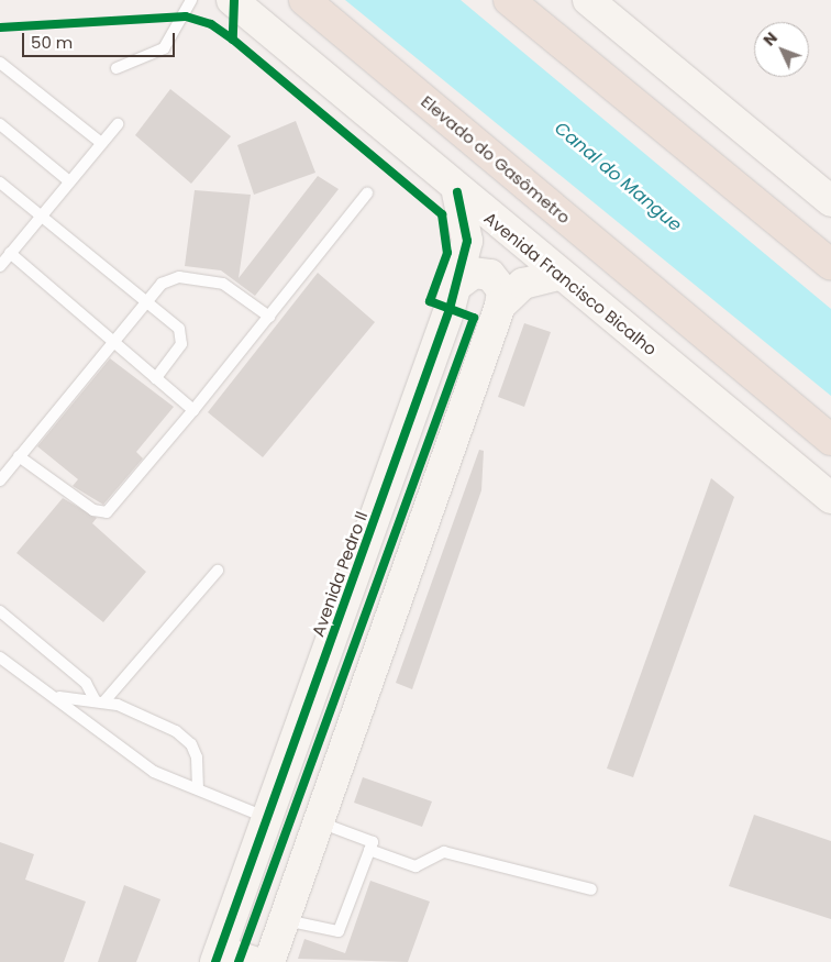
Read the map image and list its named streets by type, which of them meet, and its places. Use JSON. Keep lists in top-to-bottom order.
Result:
{
  "streets": {
    "highway": ["Elevado do Gasômetro"],
    "street": ["Avenida Francisco Bicalho", "Avenida Pedro II"]
  },
  "crossings": [
    ["Avenida Francisco Bicalho", "Avenida Pedro II"]
  ],
  "water": ["Canal do Mangue"],
  "scale_bar": "50 m",
  "north": "top left"
}
